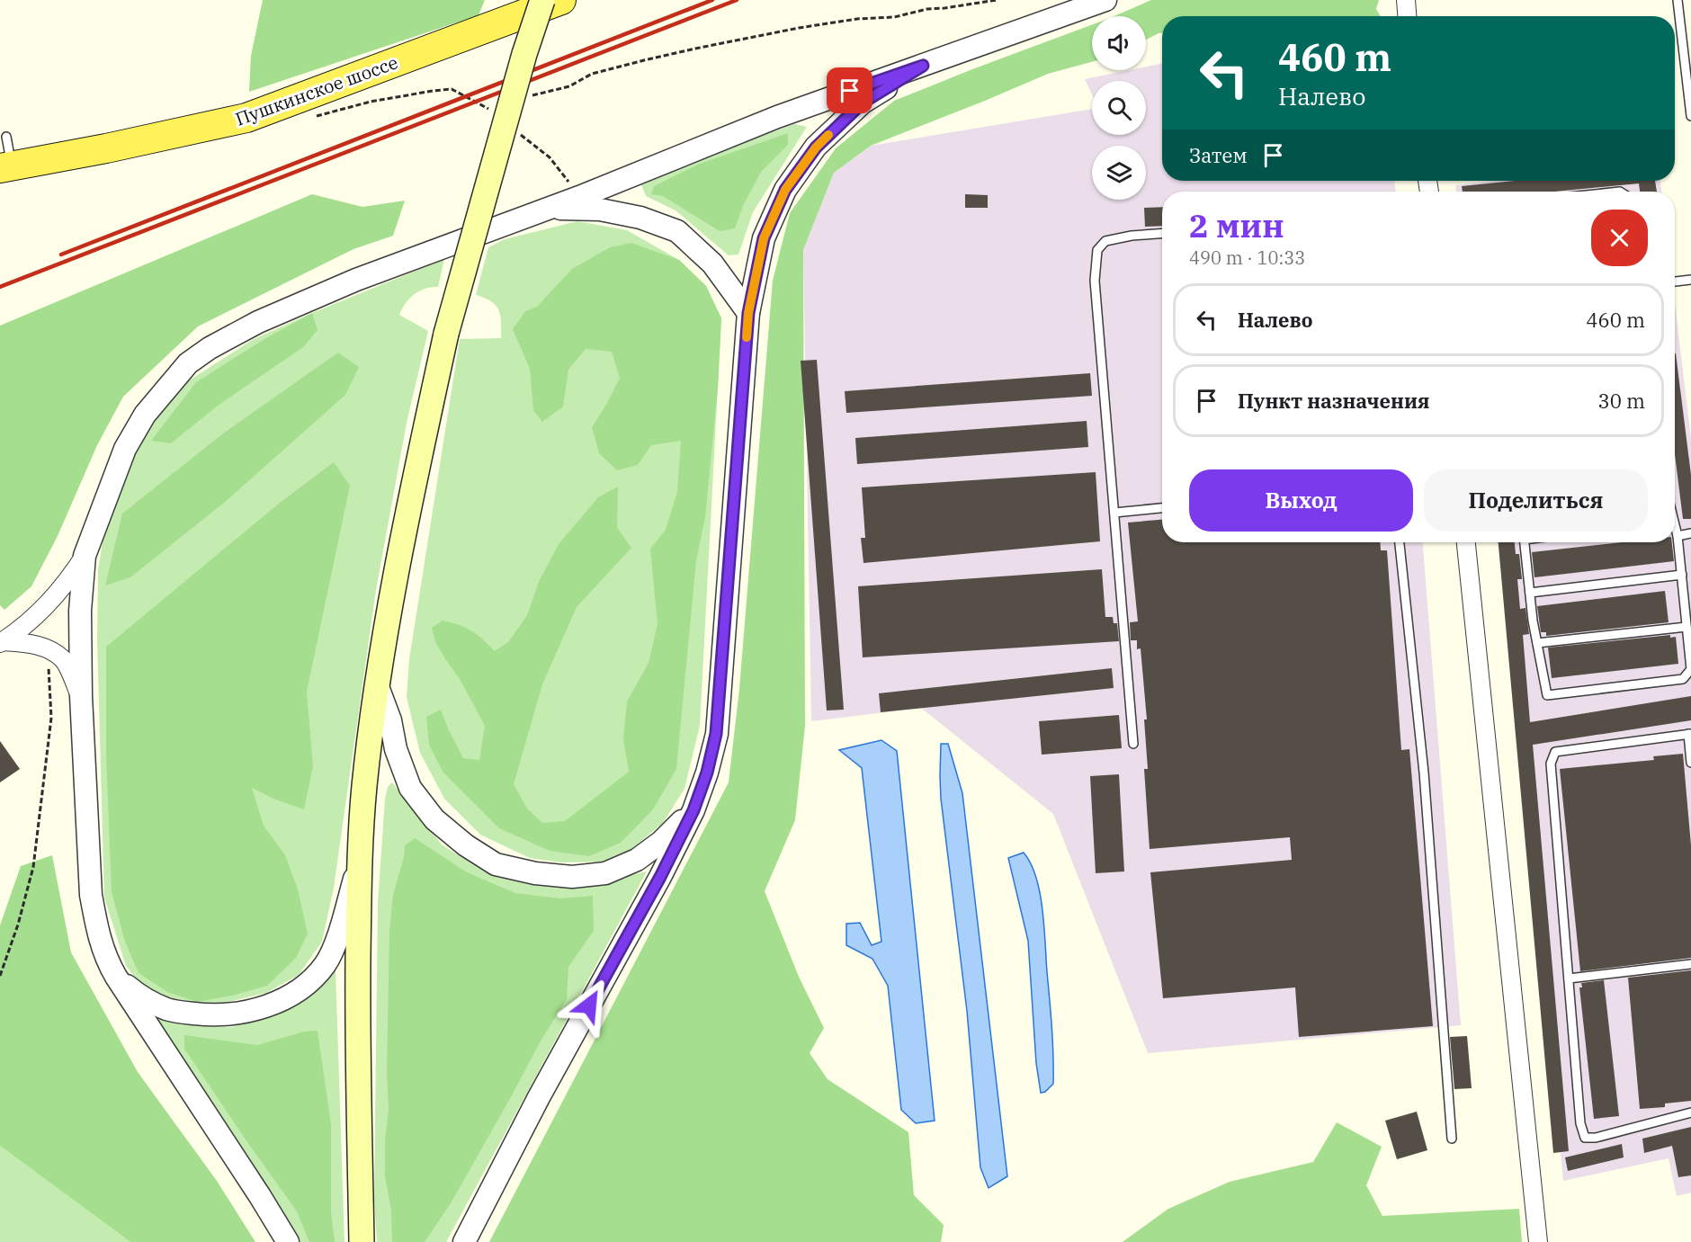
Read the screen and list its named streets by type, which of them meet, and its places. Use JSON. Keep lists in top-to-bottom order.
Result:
{
  "streets": {
    "main road": ["Пушкинское шоссе"]
  },
  "page": {
    "turn": ["460 m", "Налево"],
    "then": "Затем",
    "heading": ["2 мин", "490 m · 10:33"],
    "list": [
      {
        "name": "Налево",
        "value": "460 m"
      },
      {
        "name": "Пункт назначения",
        "value": "30 m"
      }
    ],
    "buttons": ["Выход", "Поделиться"]
  }
}
